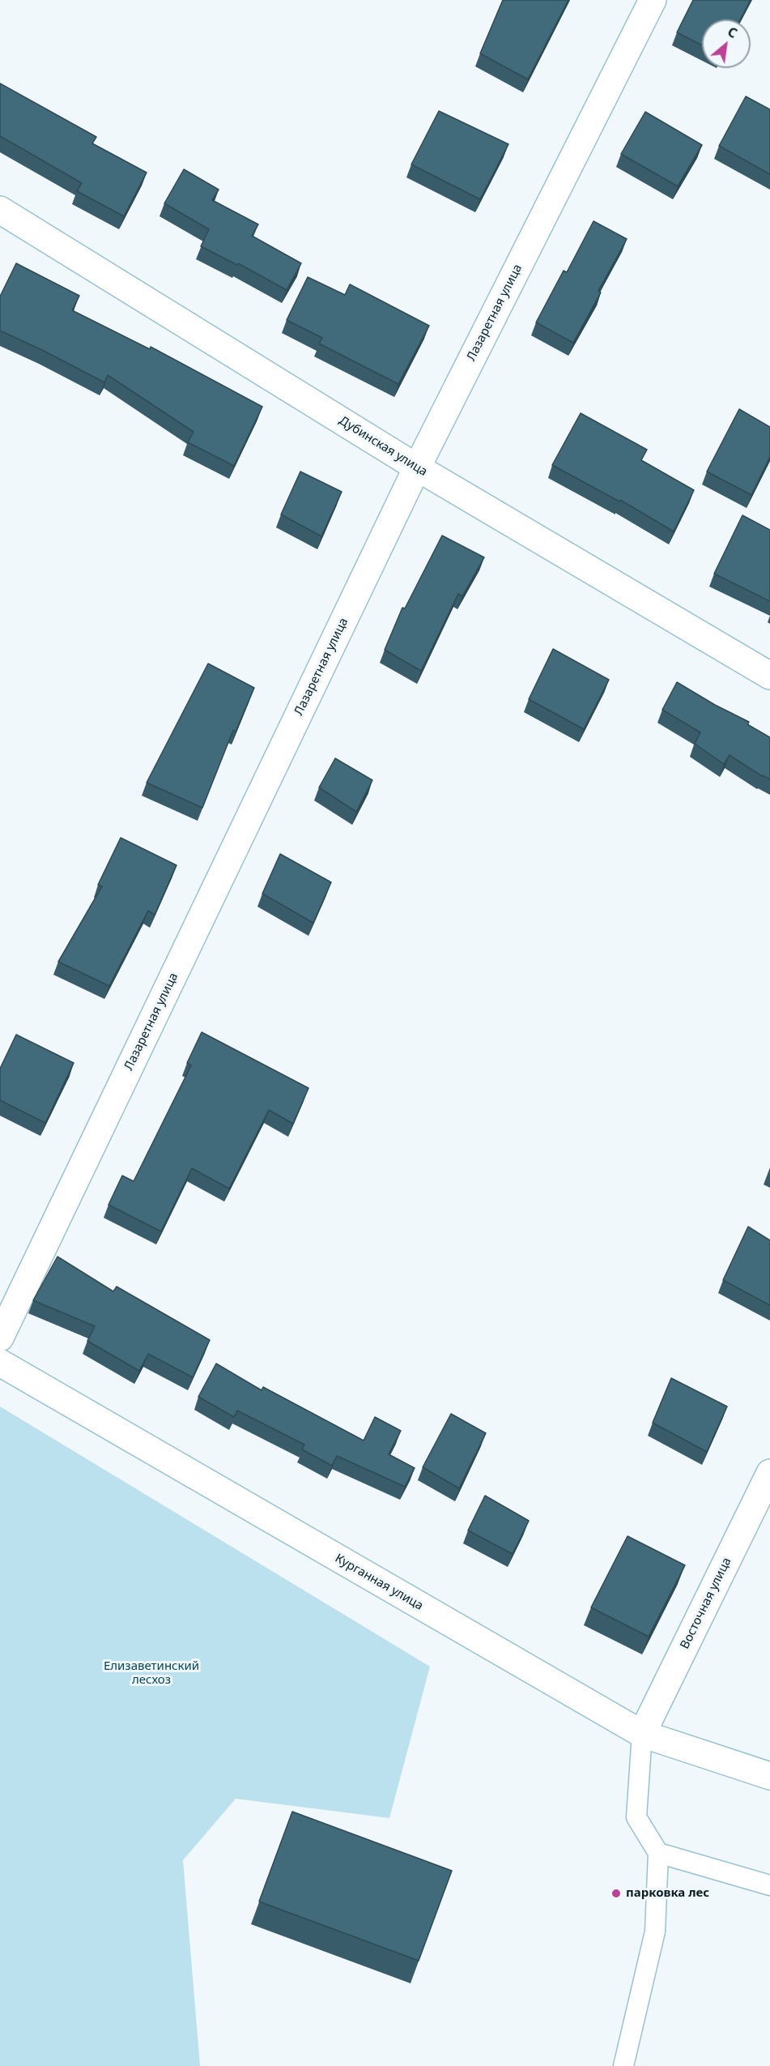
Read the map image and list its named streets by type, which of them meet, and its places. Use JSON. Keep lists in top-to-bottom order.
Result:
{
  "streets": {
    "street": [
      "Лазаретная улица",
      "Дубинская улица",
      "Курганная улица",
      "Восточная улица"
    ]
  },
  "crossings": [
    ["Лазаретная улица", "Дубинская улица"],
    ["Курганная улица", "Восточная улица"]
  ],
  "parks": ["Елизаветинский лесхоз"],
  "places": ["парковка лес"],
  "north": "top right"
}
